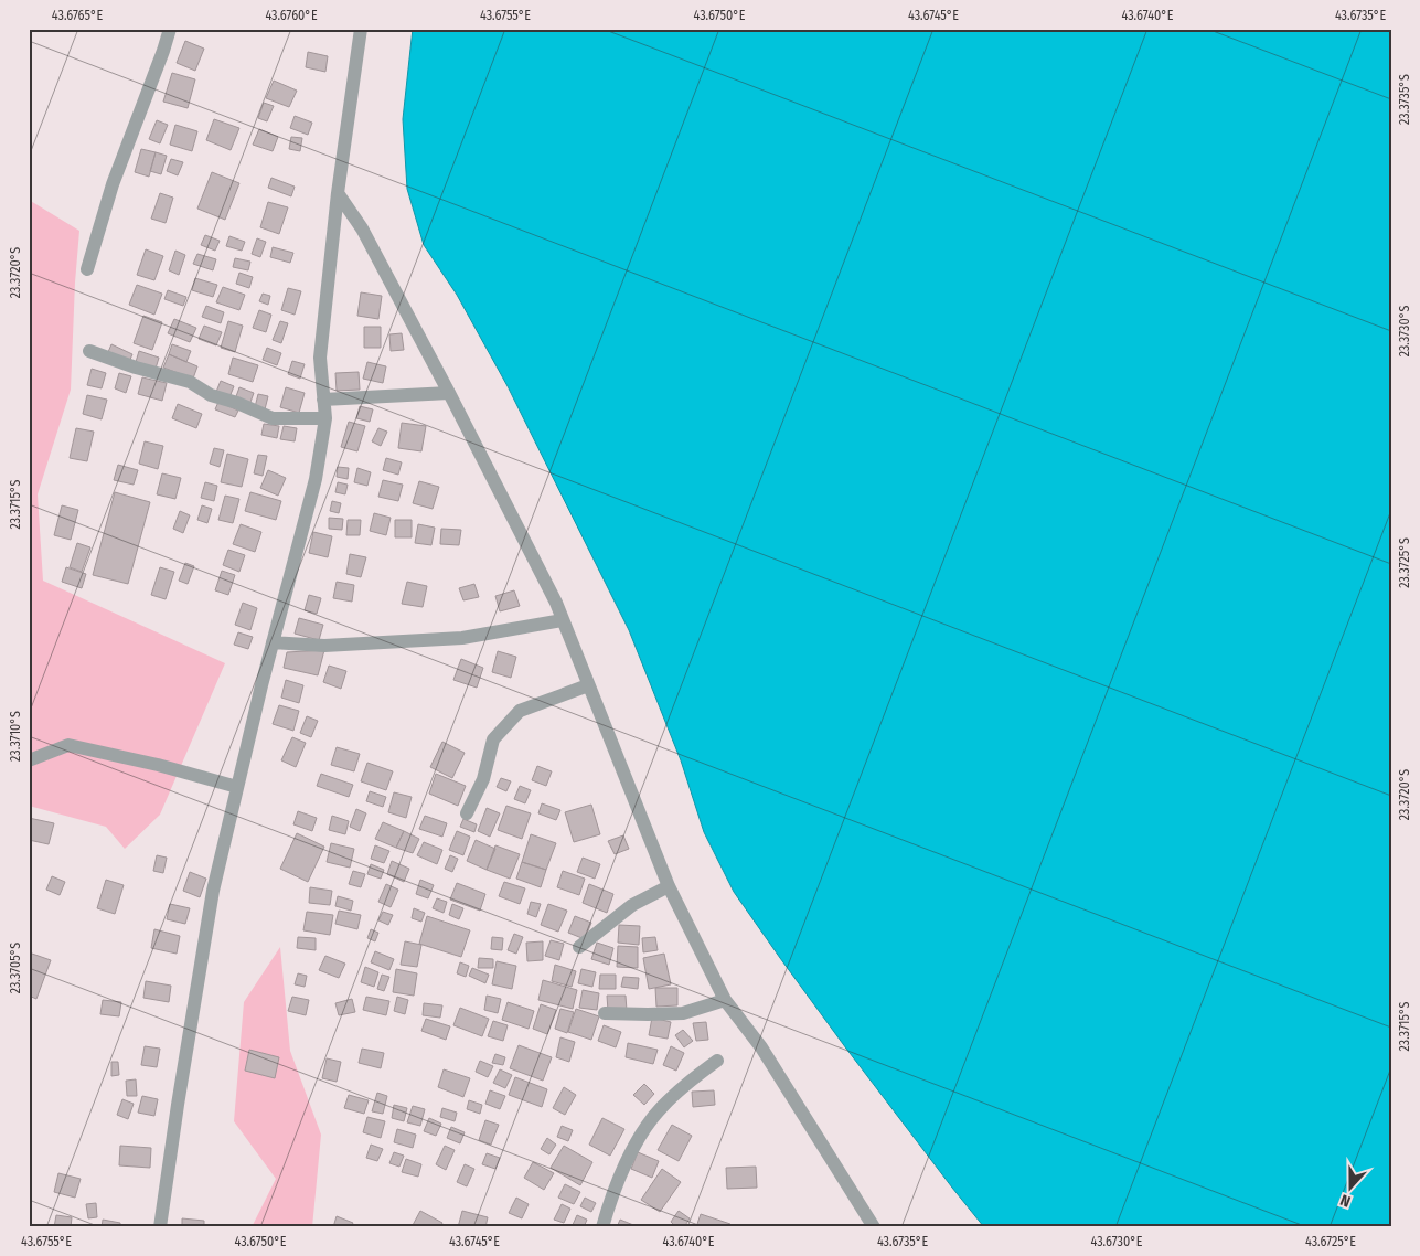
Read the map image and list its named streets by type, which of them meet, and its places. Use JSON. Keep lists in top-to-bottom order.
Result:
{
  "north": "bottom",
  "coordinates": [
    "43.6765°E",
    "43.6760°E",
    "43.6755°E",
    "43.6750°E",
    "43.6745°E",
    "43.6740°E",
    "43.6735°E",
    "23.3735°S",
    "23.3720°S",
    "23.3730°S",
    "23.3715°S",
    "23.3725°S",
    "23.3710°S",
    "23.3705°S",
    "43.6730°E",
    "43.6725°E"
  ]
}
